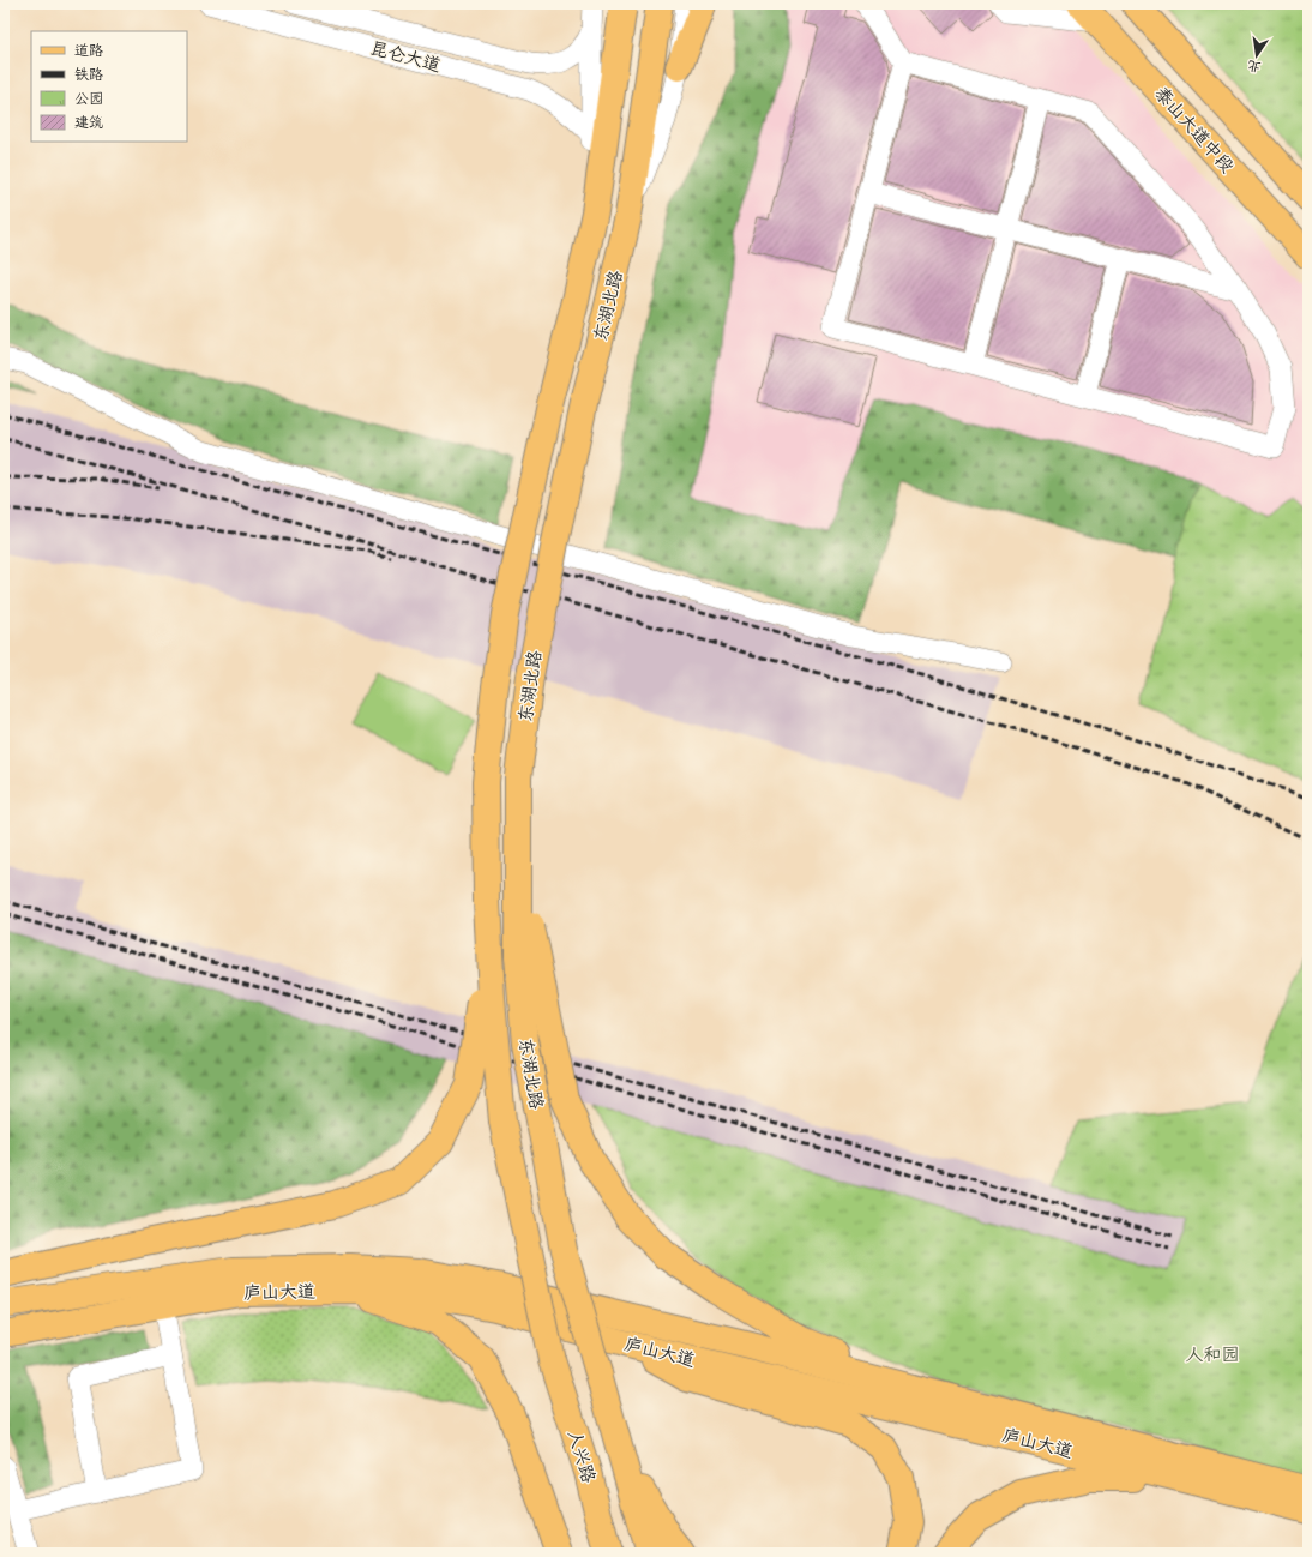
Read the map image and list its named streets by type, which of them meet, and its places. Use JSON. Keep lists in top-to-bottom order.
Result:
{
  "streets": {
    "main road": [
      "泰山大道中段",
      "东湖北路",
      "庐山大道",
      "人兴路"
    ],
    "street": ["昆仑大道"]
  },
  "crossings": [
    ["东湖北路", "人兴路"]
  ],
  "parks": ["人和园"],
  "legend": [
    "道路",
    "铁路",
    "公园",
    "建筑"
  ],
  "north": "bottom"
}
